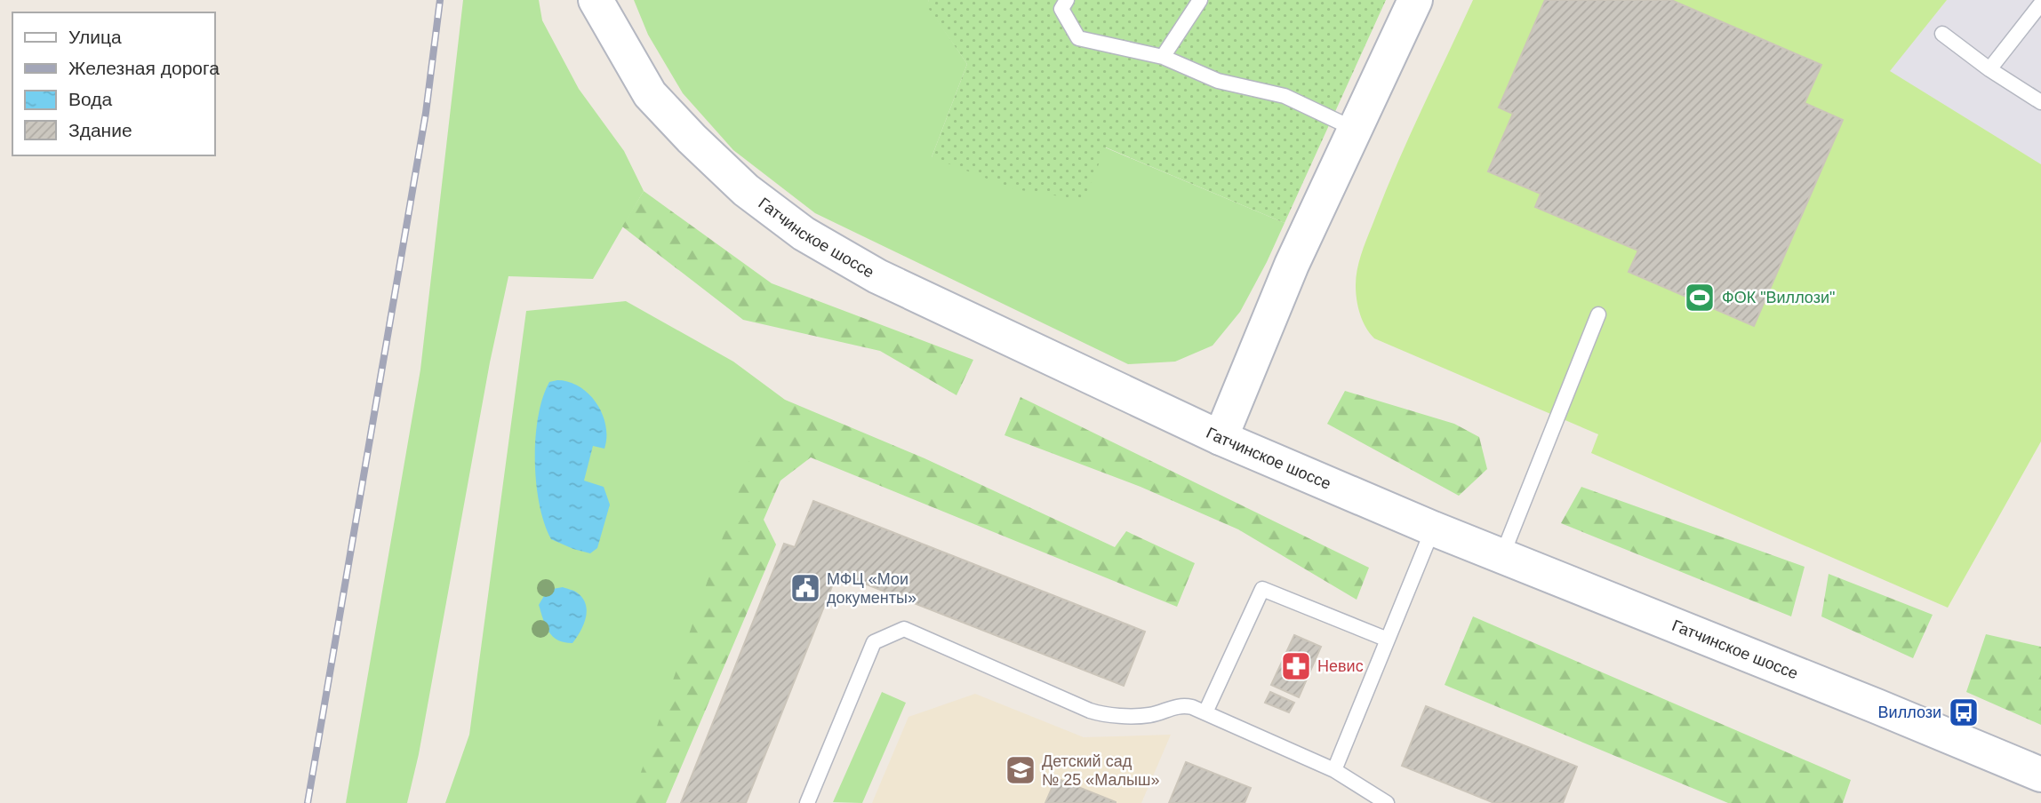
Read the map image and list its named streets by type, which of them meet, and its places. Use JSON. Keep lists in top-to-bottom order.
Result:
{
  "streets": {
    "main road": ["Гатчинское шоссе"]
  },
  "places": {
    "sports": ["ФОК \"Виллози\""],
    "public building": ["МФЦ «Мои документы»"],
    "pharmacy": ["Невис"],
    "bus stop": ["Виллози"],
    "school or university": ["Детский сад № 25 «Малыш»"]
  },
  "legend": [
    "Улица",
    "Железная дорога",
    "Вода",
    "Здание"
  ]
}
